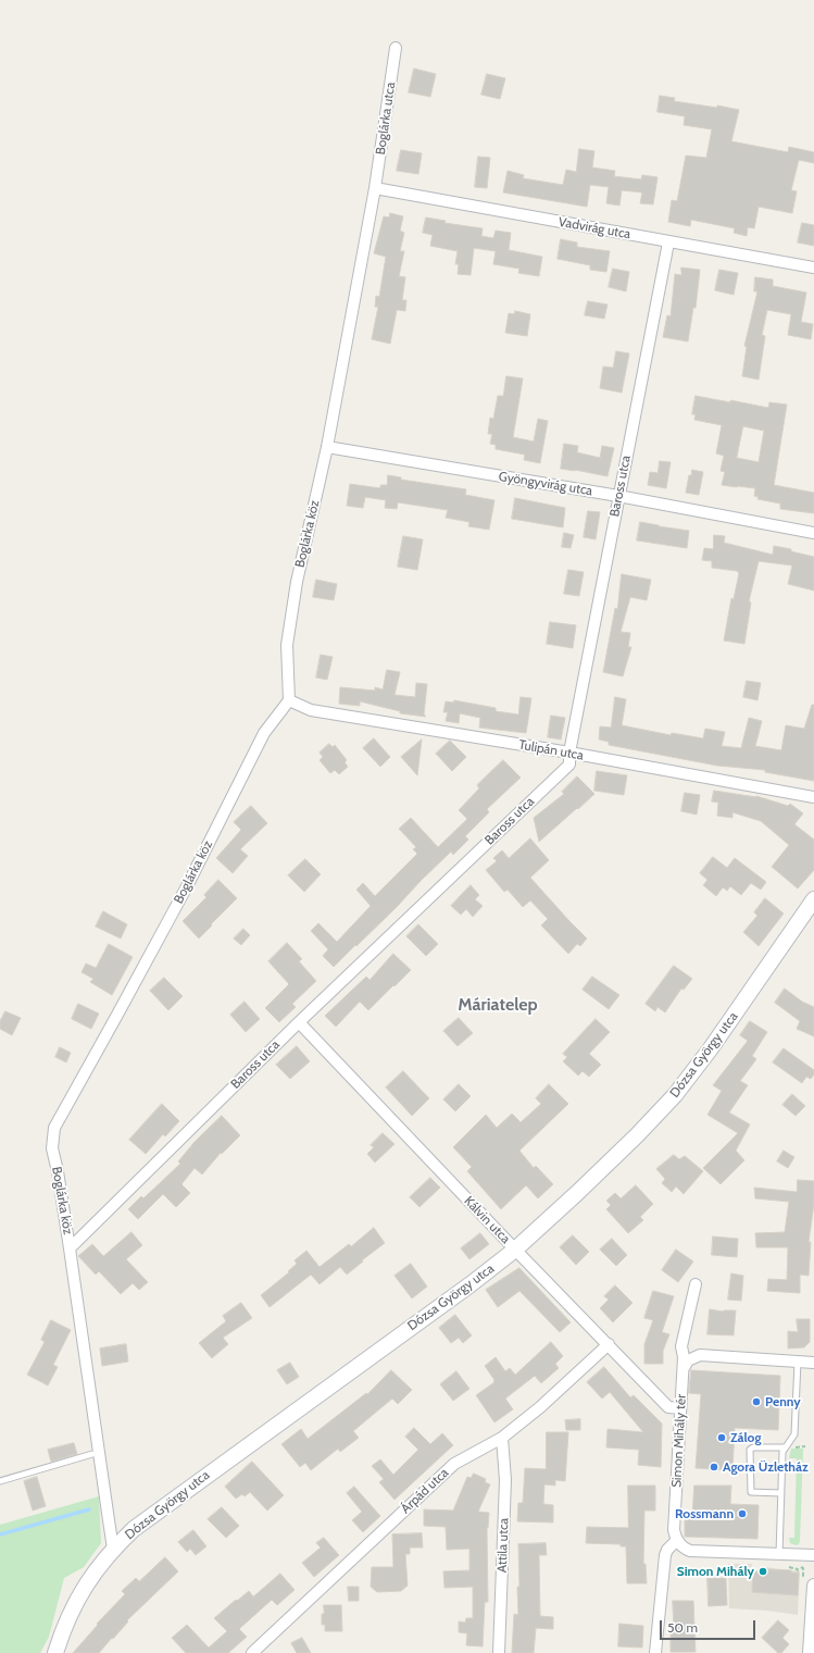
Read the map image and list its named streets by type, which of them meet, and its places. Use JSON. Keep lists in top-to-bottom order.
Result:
{
  "streets": {
    "main road": ["Dózsa György utca"],
    "street": [
      "Boglárka utca",
      "Vadvirág utca",
      "Gyöngyvirág utca",
      "Baross utca",
      "Boglárka köz",
      "Tulipán utca",
      "Kálvin utca",
      "Simon Mihály tér",
      "Árpád utca",
      "Attila utca"
    ]
  },
  "crossings": [
    ["Boglárka utca", "Vadvirág utca"],
    ["Boglárka utca", "Boglárka köz"],
    ["Vadvirág utca", "Baross utca"],
    ["Vadvirág utca", "Boglárka köz"],
    ["Gyöngyvirág utca", "Baross utca"],
    ["Gyöngyvirág utca", "Boglárka köz"],
    ["Baross utca", "Boglárka köz"],
    ["Baross utca", "Tulipán utca"],
    ["Baross utca", "Kálvin utca"],
    ["Boglárka köz", "Tulipán utca"],
    ["Boglárka köz", "Dózsa György utca"],
    ["Dózsa György utca", "Kálvin utca"],
    ["Kálvin utca", "Simon Mihály tér"],
    ["Kálvin utca", "Árpád utca"],
    ["Árpád utca", "Attila utca"]
  ],
  "districts": ["Máriatelep"],
  "places": [
    "Penny",
    "Zálog",
    "Agora Üzletház",
    "Rossmann",
    "Simon Mihály"
  ],
  "scale_bar": "50 m"
}
